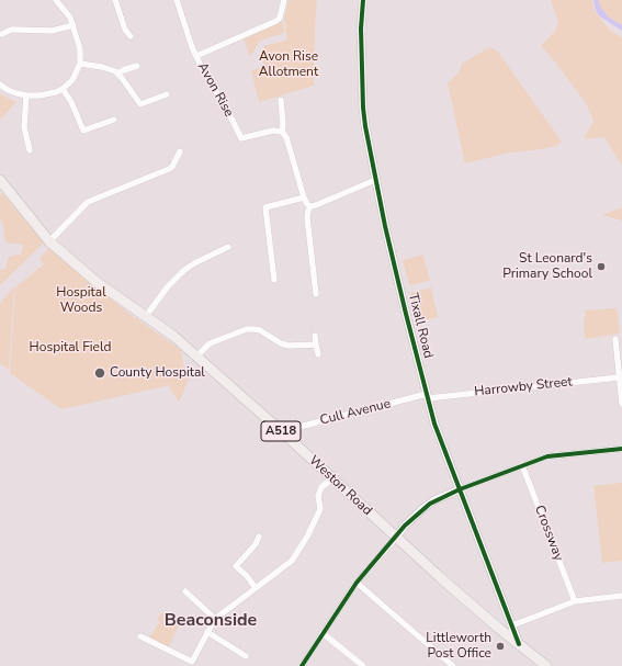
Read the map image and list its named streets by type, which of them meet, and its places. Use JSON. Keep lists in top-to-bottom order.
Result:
{
  "streets": {
    "highway": ["A518", "Weston Road"],
    "street": [
      "Avon Rise",
      "Tixall Road",
      "Harrowby Street",
      "Cull Avenue",
      "Crossway"
    ]
  },
  "crossings": [
    ["Tixall Road", "Harrowby Street"],
    ["Tixall Road", "Cull Avenue"],
    ["Tixall Road", "Weston Road"],
    ["Harrowby Street", "Cull Avenue"],
    ["Cull Avenue", "Weston Road"]
  ],
  "districts": ["Beaconside"],
  "parks": ["Avon Rise Allotment", "Hospital Woods", "Hospital Field"],
  "places": ["St Leonard's Primary School", "County Hospital", "Littleworth Post Office"]
}
